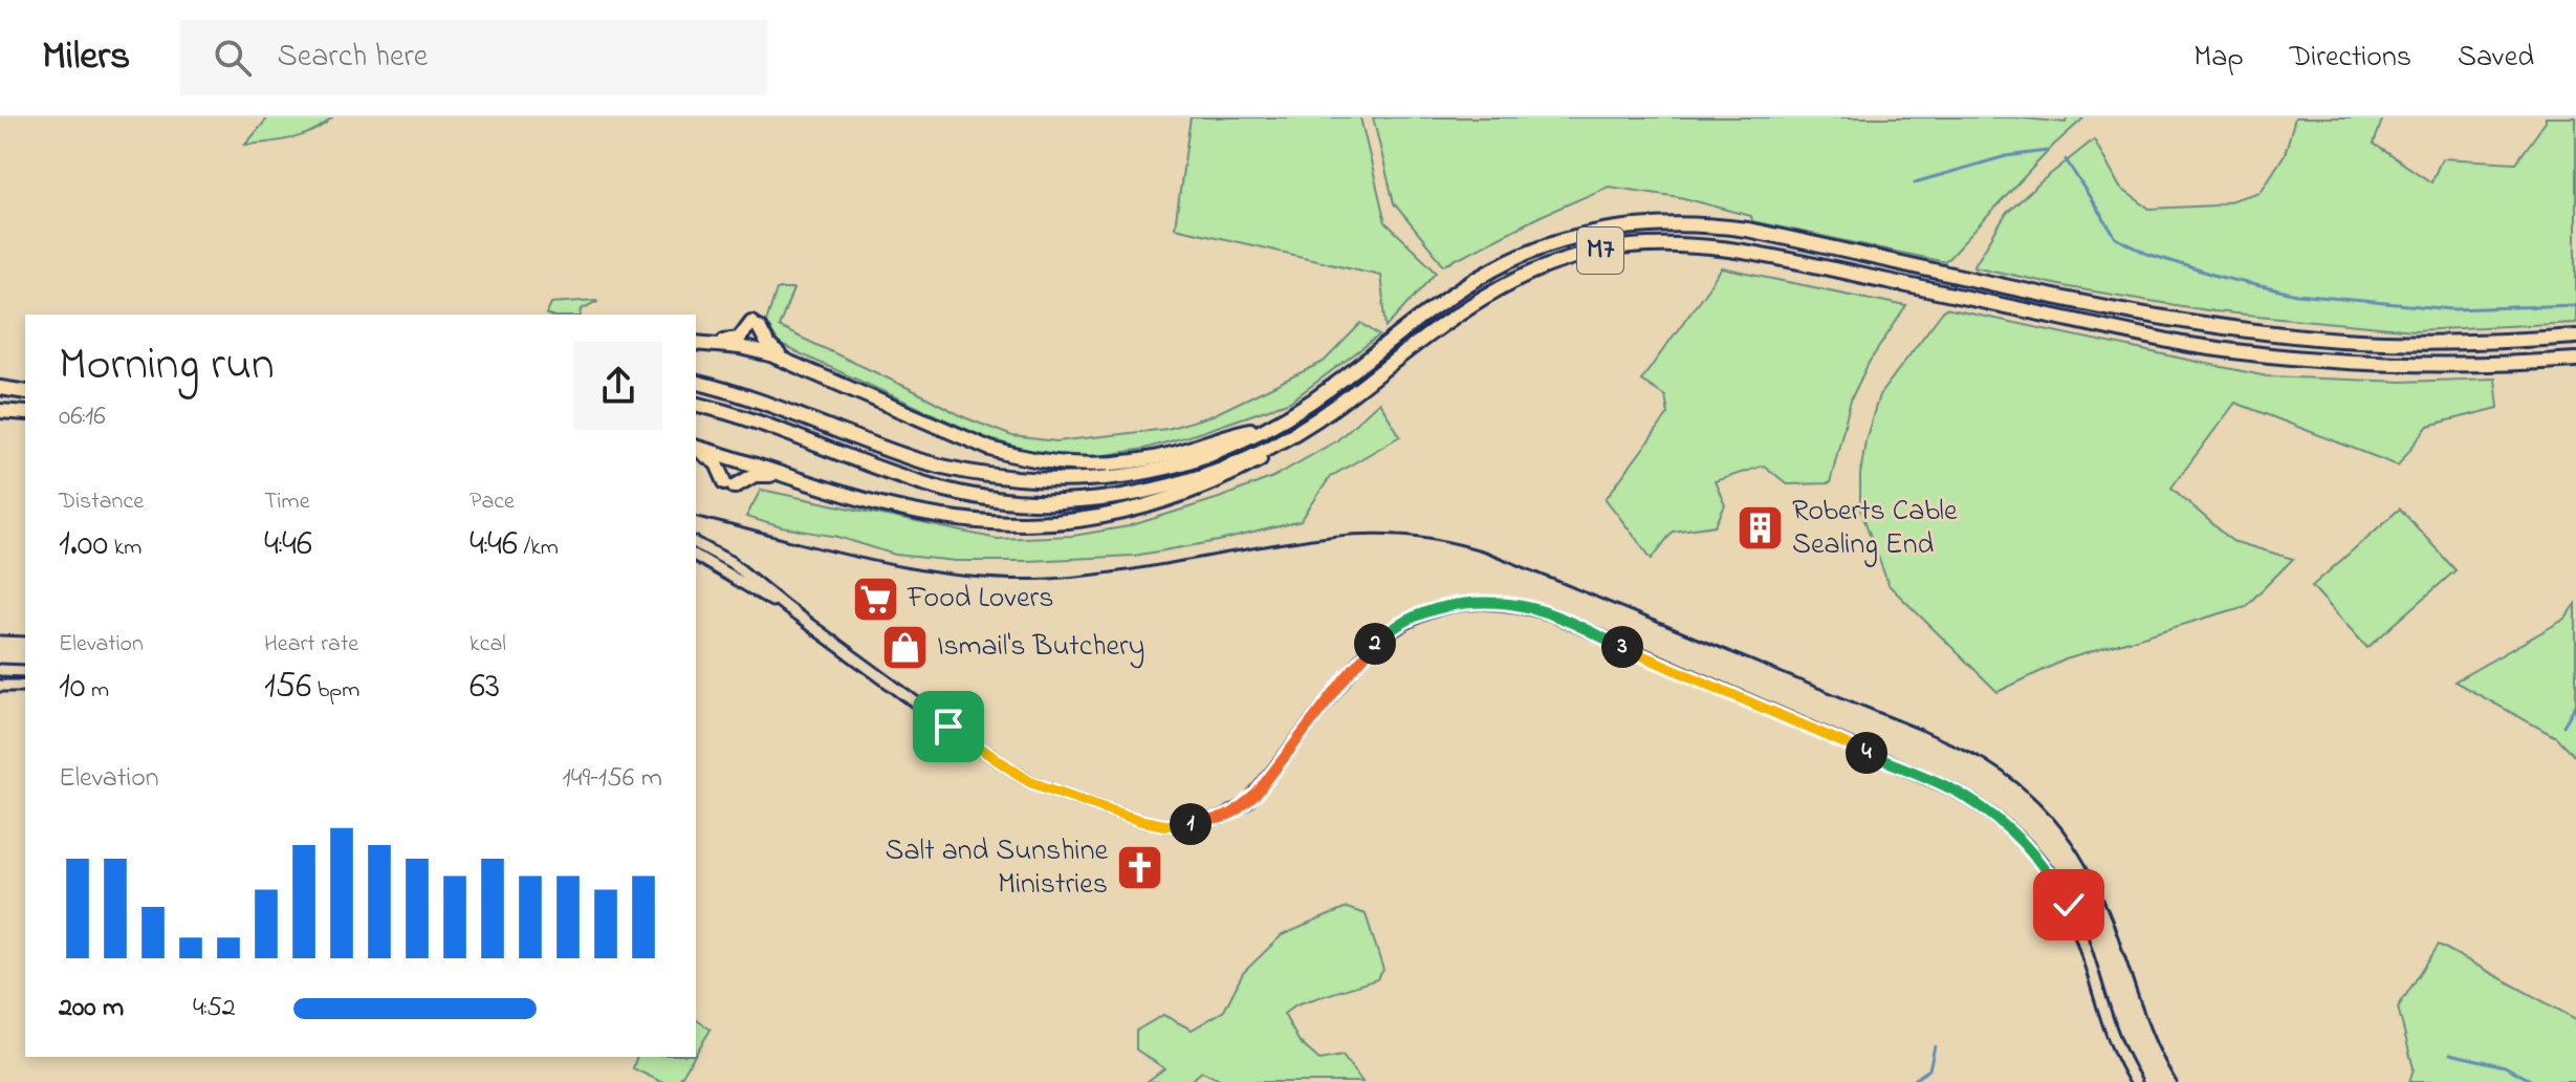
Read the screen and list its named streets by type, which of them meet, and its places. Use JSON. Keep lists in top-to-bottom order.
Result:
{
  "streets": {
    "highway": ["M7"]
  },
  "places": {
    "building": ["Roberts Cable Sealing End"],
    "supermarket": ["Food Lovers"],
    "shop": ["Ismail's Butchery"],
    "church": ["Salt and Sunshine Ministries"]
  },
  "page": {
    "header": "Milers",
    "search": "Search here",
    "nav": ["Map", "Directions", "Saved"],
    "heading": ["Morning run", "06:16"],
    "stats": [
      ["Distance", "1.00 km"],
      ["Time", "4:46"],
      ["Pace", "4:46 /km"],
      ["Elevation", "10 m"],
      ["Heart rate", "156 bpm"],
      ["kcal", "63"]
    ],
    "pins": [
      "2",
      "3",
      "4",
      "1"
    ],
    "chart": ["Elevation", "149–156 m"],
    "list": [
      {
        "name": "200 m",
        "note": "4:52"
      }
    ]
  }
}
